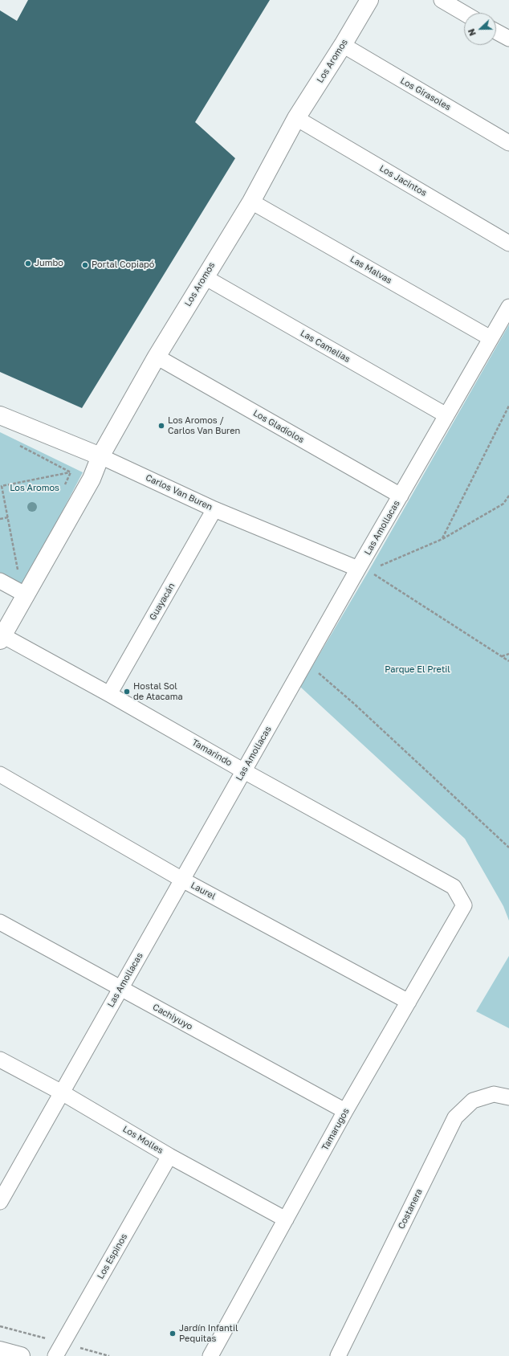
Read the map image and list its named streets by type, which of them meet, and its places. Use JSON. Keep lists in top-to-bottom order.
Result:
{
  "streets": {
    "street": [
      "Los Aromos",
      "Los Girasoles",
      "Los Jacintos",
      "Las Malvas",
      "Las Camelias",
      "Los Gladiolos",
      "Carlos Van Buren",
      "Las Amollacas",
      "Guayacán",
      "Tamarindo",
      "Laurel",
      "Cachiyuyo",
      "Tamarugos",
      "Los Molles",
      "Costanera",
      "Los Espinos"
    ]
  },
  "crossings": [
    ["Los Aromos", "Los Girasoles"],
    ["Los Aromos", "Los Jacintos"],
    ["Los Aromos", "Las Malvas"],
    ["Los Aromos", "Las Camelias"],
    ["Los Aromos", "Los Gladiolos"],
    ["Los Aromos", "Carlos Van Buren"],
    ["Los Aromos", "Tamarindo"],
    ["Las Malvas", "Las Amollacas"],
    ["Las Camelias", "Las Amollacas"],
    ["Los Gladiolos", "Las Amollacas"],
    ["Carlos Van Buren", "Las Amollacas"],
    ["Carlos Van Buren", "Guayacán"],
    ["Las Amollacas", "Tamarindo"],
    ["Las Amollacas", "Laurel"],
    ["Las Amollacas", "Cachiyuyo"],
    ["Las Amollacas", "Los Molles"],
    ["Guayacán", "Tamarindo"],
    ["Tamarindo", "Tamarugos"],
    ["Laurel", "Tamarugos"],
    ["Cachiyuyo", "Tamarugos"],
    ["Tamarugos", "Los Molles"],
    ["Los Molles", "Los Espinos"]
  ],
  "parks": ["Los Aromos", "Parque El Pretil"],
  "places": [
    "Jumbo",
    "Portal Copiapó",
    "Los Aromos / Carlos Van Buren",
    "Hostal Sol de Atacama",
    "Jardín Infantil Pequitas"
  ],
  "north": "left"
}
